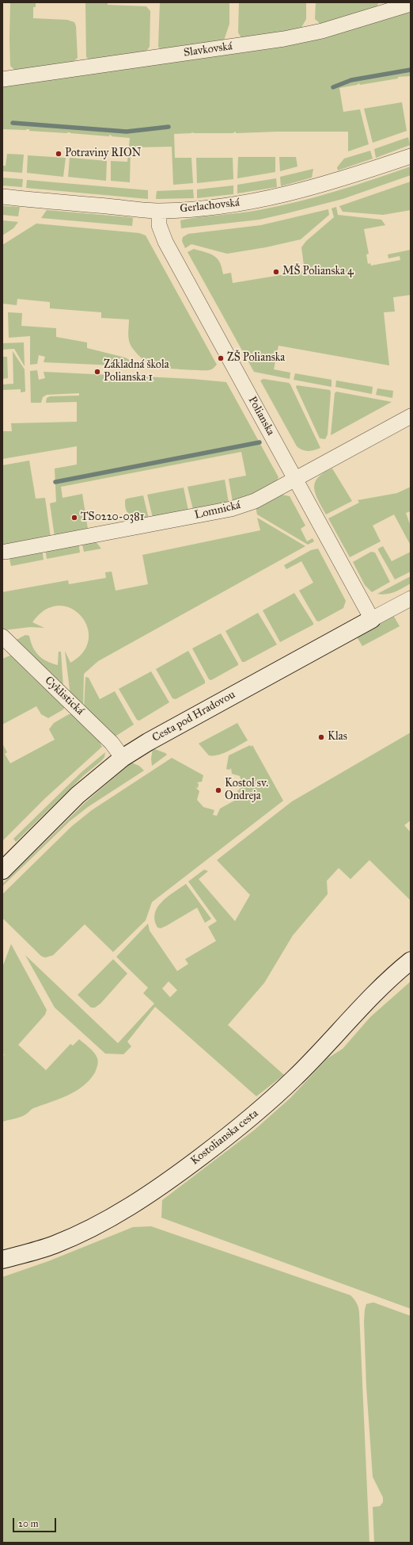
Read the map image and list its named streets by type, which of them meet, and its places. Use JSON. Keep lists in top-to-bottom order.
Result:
{
  "streets": {
    "street": [
      "Slavkovská",
      "Gerlachovská",
      "Polianska",
      "Lomnická",
      "Cyklistická",
      "Cesta pod Hradovou",
      "Kostolianska cesta"
    ]
  },
  "crossings": [
    ["Gerlachovská", "Polianska"],
    ["Polianska", "Lomnická"],
    ["Polianska", "Cesta pod Hradovou"],
    ["Cyklistická", "Cesta pod Hradovou"]
  ],
  "places": [
    "Potraviny RION",
    "MŠ Polianska 4",
    "ZŠ Polianska",
    "Základná škola Polianska 1",
    "TS0220-0381",
    "Klas",
    "Kostol sv. Ondreja"
  ],
  "scale_bar": "20 m"
}
